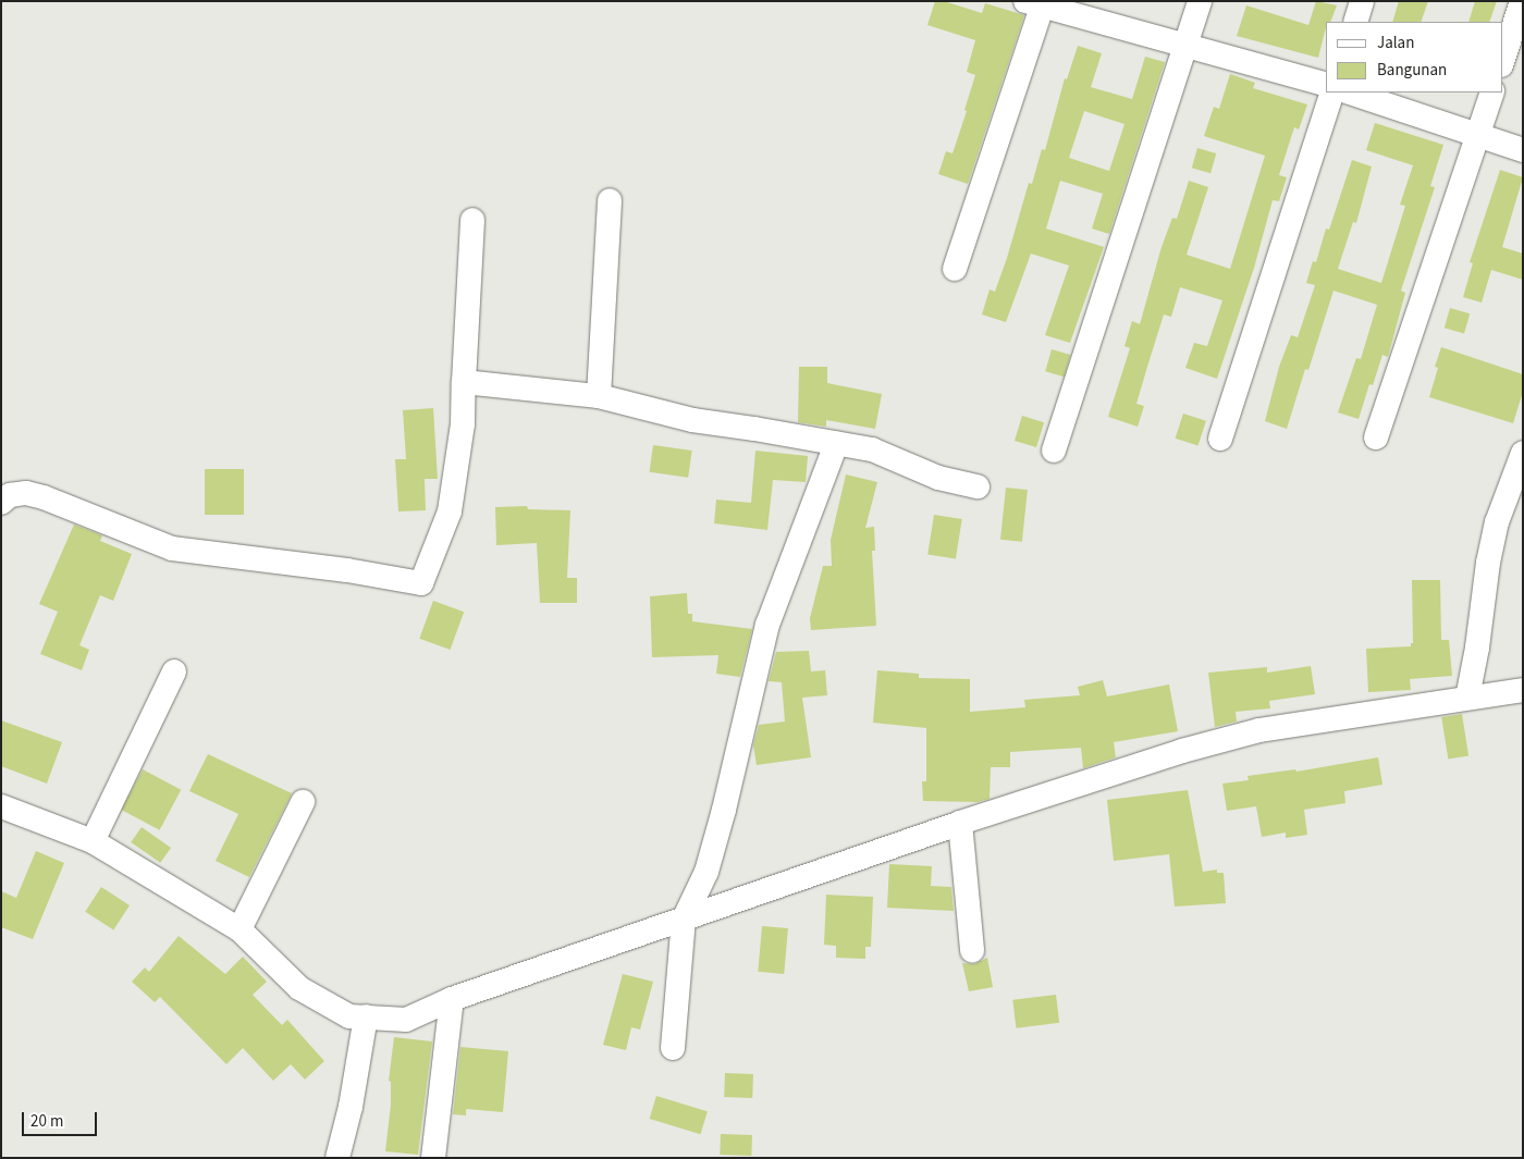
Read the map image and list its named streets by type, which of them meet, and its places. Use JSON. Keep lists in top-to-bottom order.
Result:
{
  "legend": ["Jalan", "Bangunan"],
  "scale_bar": "20 m"
}
